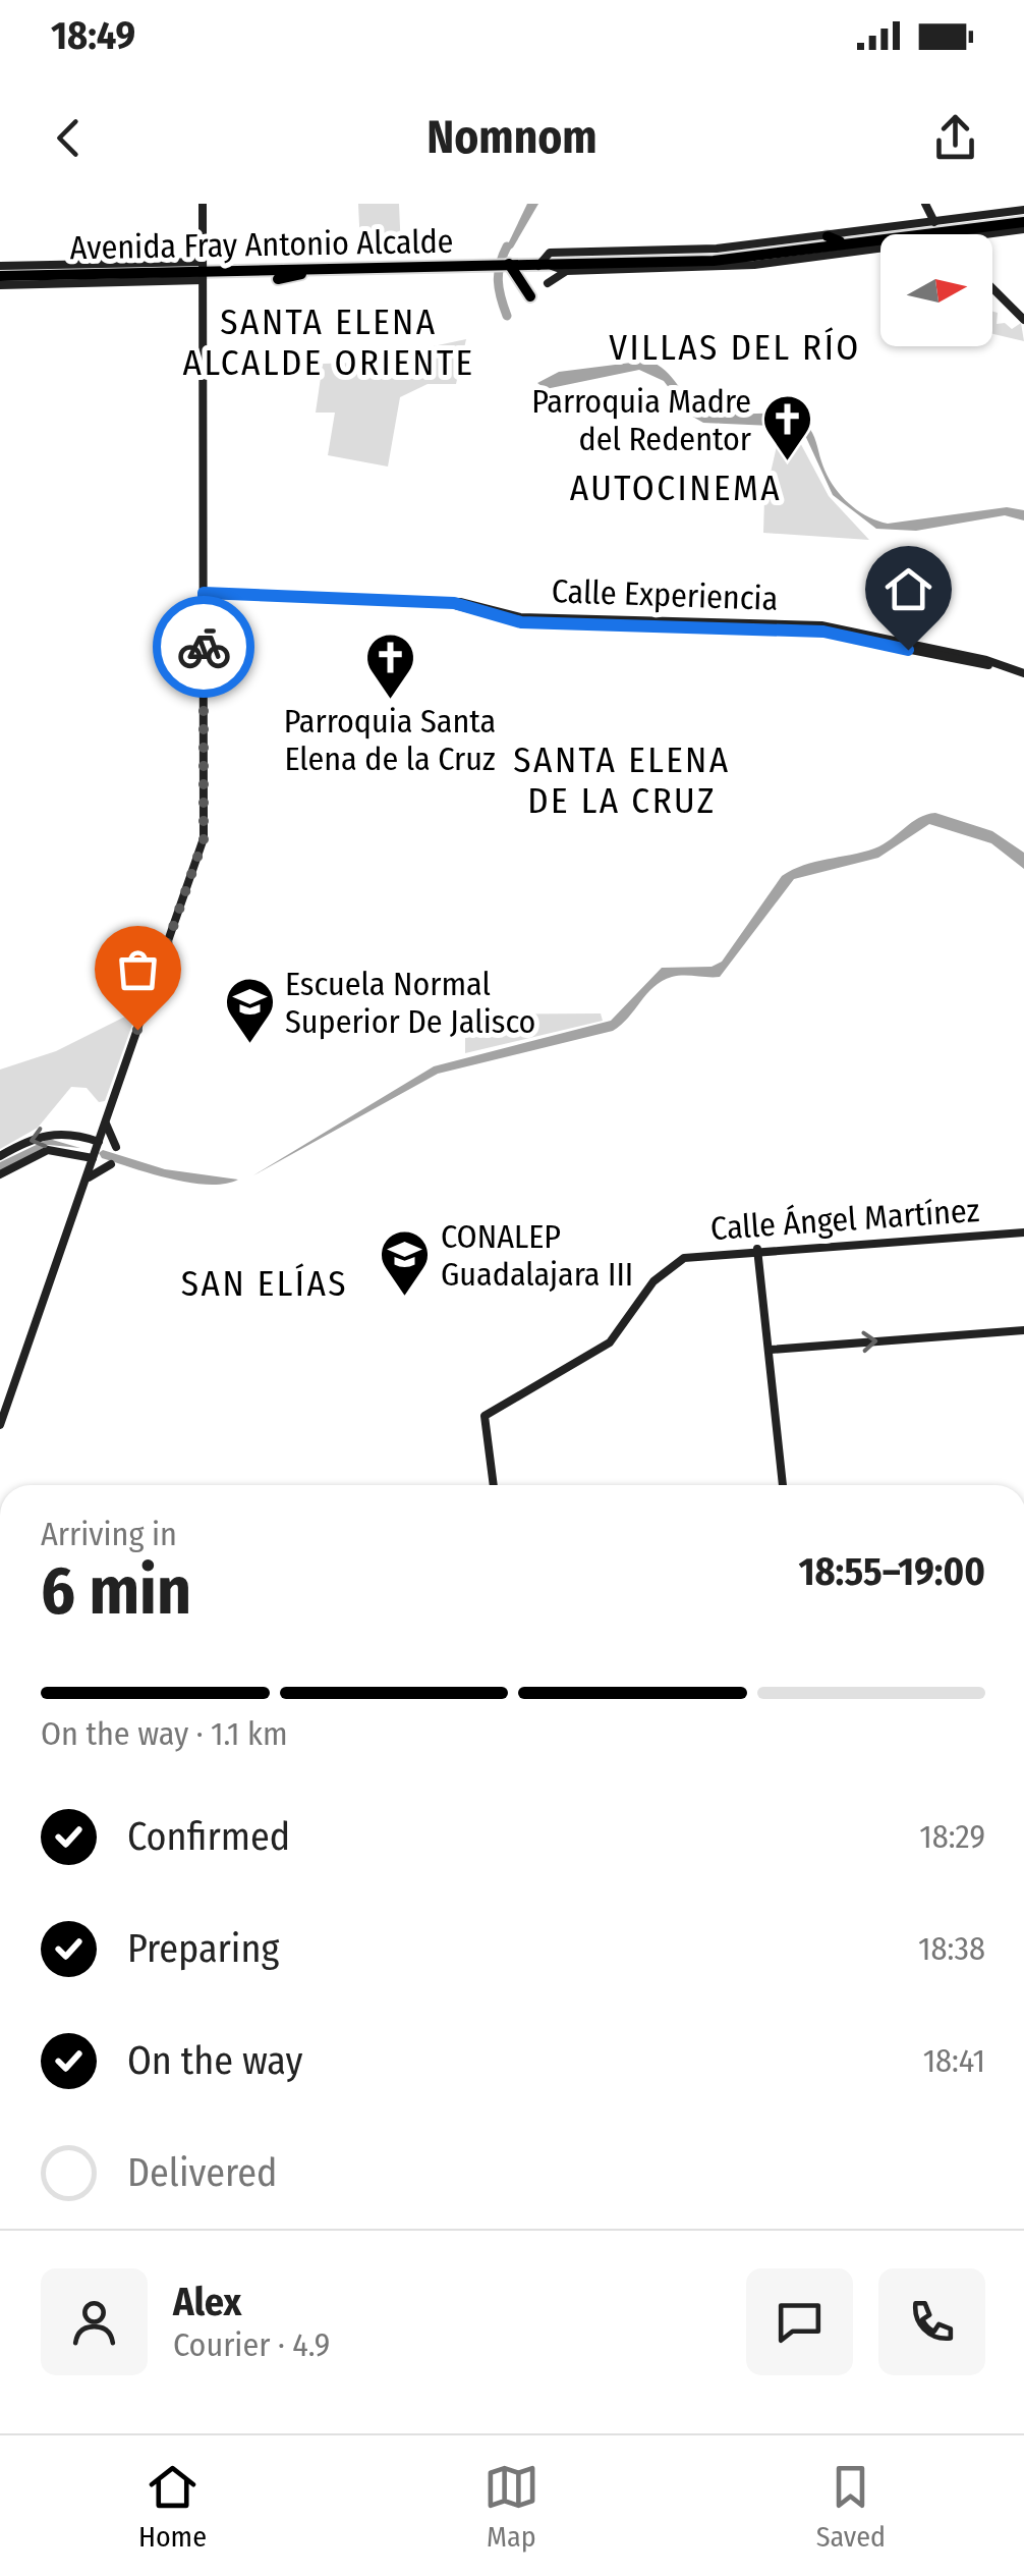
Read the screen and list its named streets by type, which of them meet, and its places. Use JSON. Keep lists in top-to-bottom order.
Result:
{
  "streets": {
    "main road": ["Avenida Fray Antonio Alcalde"],
    "street": ["Calle Experiencia", "Calle Ángel Martínez"]
  },
  "districts": [
    "SANTA ELENA ALCALDE ORIENTE",
    "VILLAS DEL RÍO",
    "AUTOCINEMA",
    "SANTA ELENA DE LA CRUZ",
    "SAN ELÍAS"
  ],
  "places": {
    "church": ["Parroquia Madre del Redentor", "Parroquia Santa Elena de la Cruz"],
    "school or university": ["Escuela Normal Superior De Jalisco", "CONALEP Guadalajara III"]
  },
  "north": "right",
  "page": {
    "status": "18:49",
    "header": "Nomnom",
    "heading": ["6 min", "Arriving in", "18:55–19:00"],
    "panel": ["Alex", "Courier · 4.9"],
    "bar": "On the way · 1.1 km",
    "list": [
      ["Confirmed", "18:29"],
      ["Preparing", "18:38"],
      ["On the way", "18:41"],
      "Delivered"
    ],
    "tabs": ["Home", "Map", "Saved"]
  }
}
